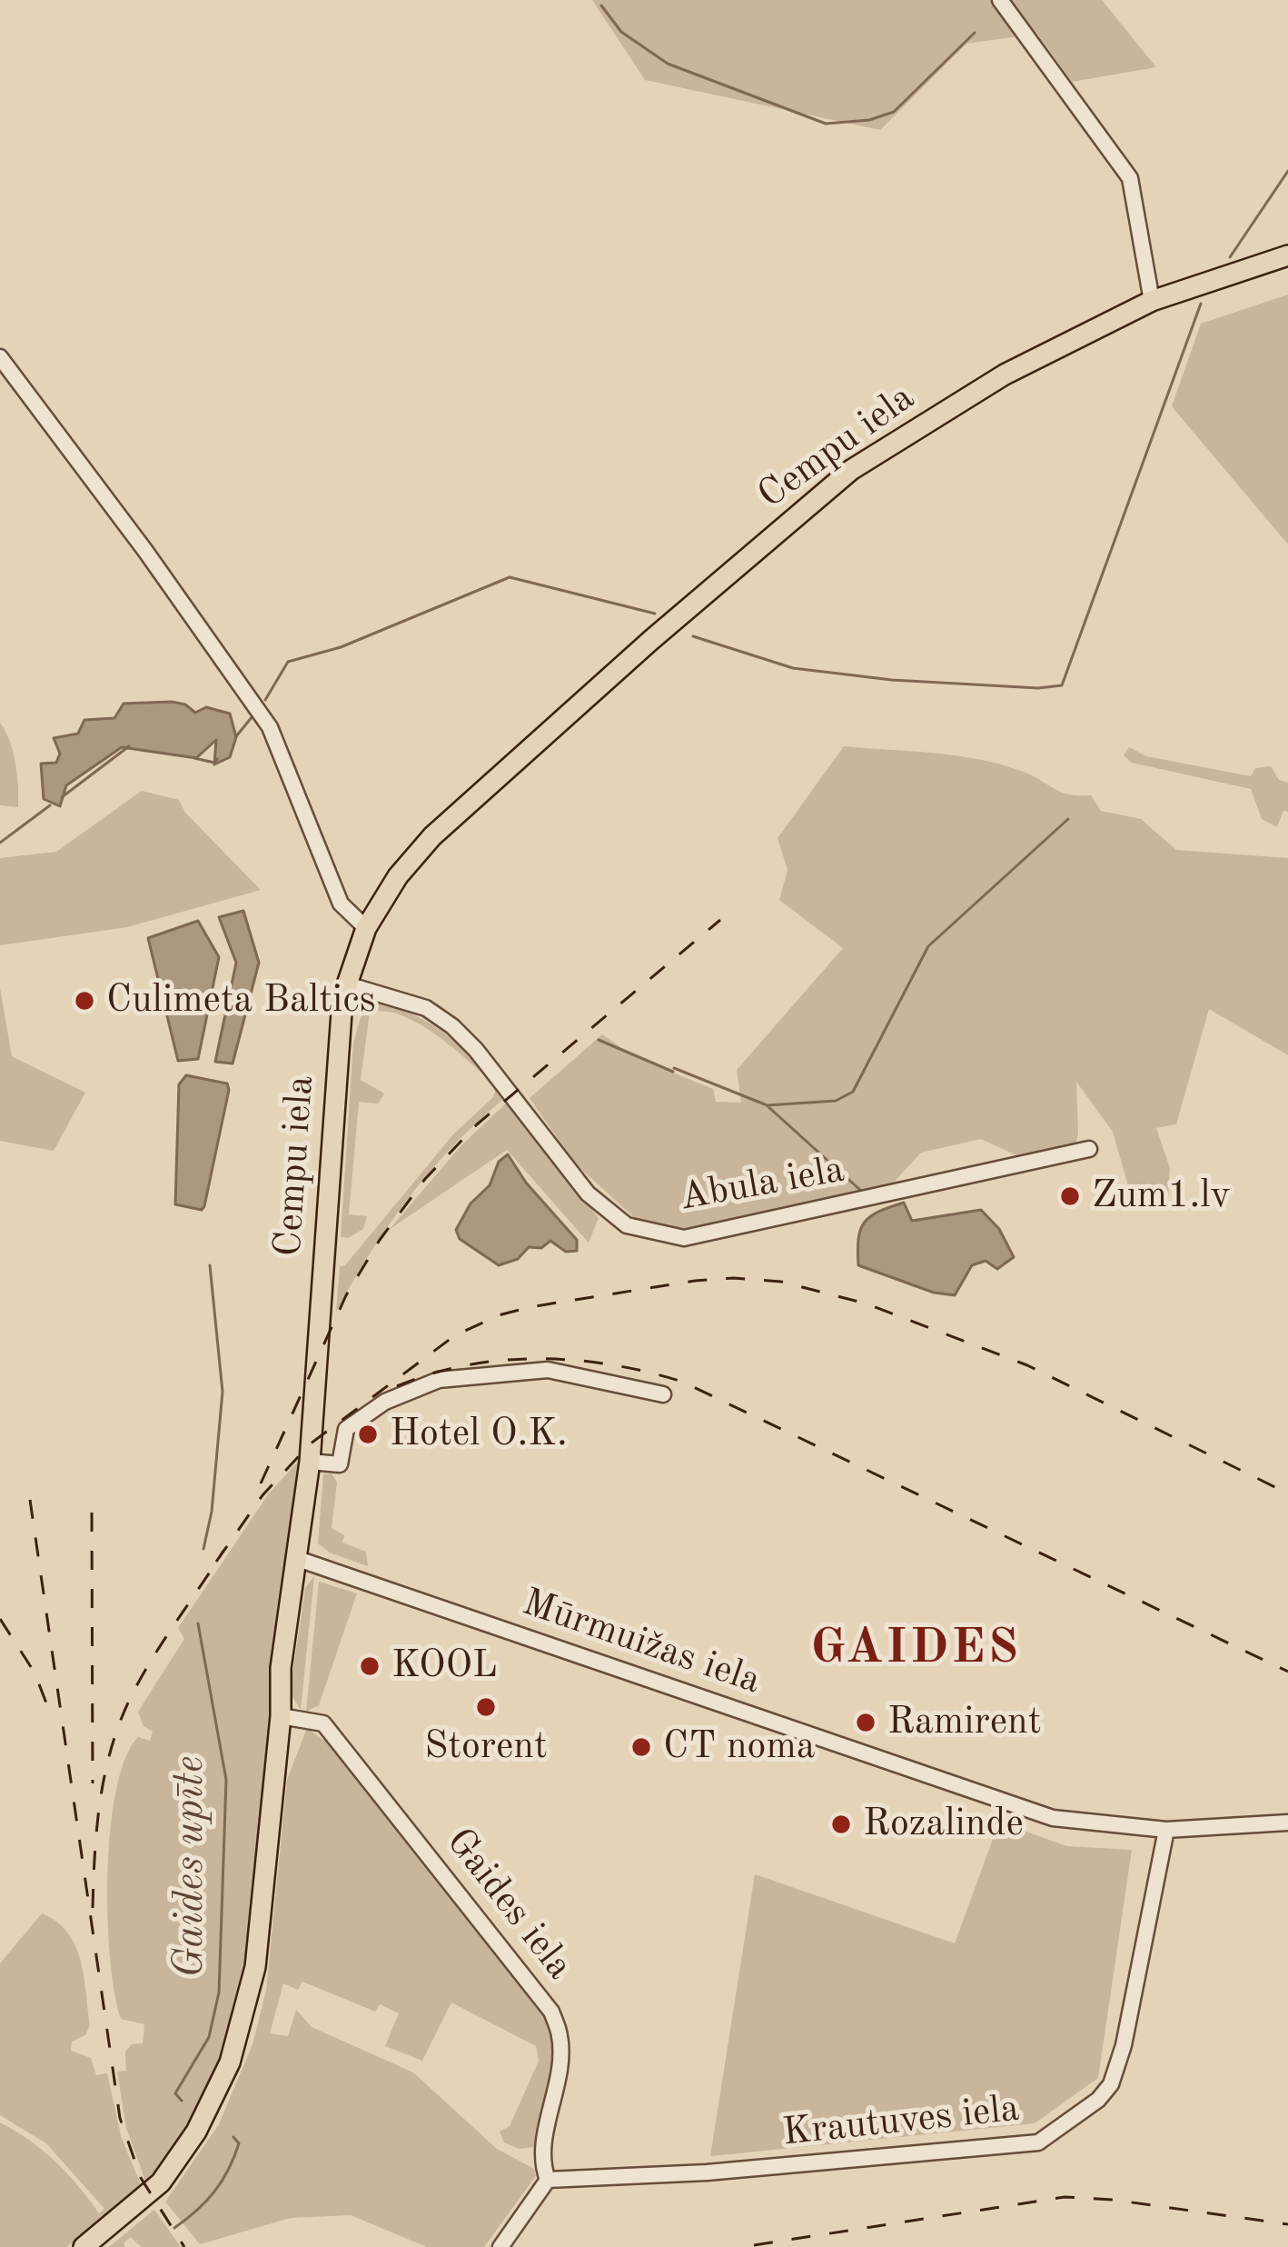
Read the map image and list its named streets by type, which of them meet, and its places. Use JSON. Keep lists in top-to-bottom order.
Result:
{
  "streets": {
    "main road": ["Cempu iela"],
    "street": [
      "Abula iela",
      "Mūrmuižas iela",
      "Gaides iela",
      "Krautuves iela"
    ]
  },
  "crossings": [
    ["Cempu iela", "Abula iela"],
    ["Cempu iela", "Mūrmuižas iela"],
    ["Cempu iela", "Gaides iela"],
    ["Mūrmuižas iela", "Krautuves iela"],
    ["Gaides iela", "Krautuves iela"]
  ],
  "districts": ["GAIDES"],
  "water": ["Gaides upīte"],
  "places": [
    "Culimeta Baltics",
    "Zum1.lv",
    "Hotel O.K.",
    "KOOL",
    "Storent",
    "Ramirent",
    "CT noma",
    "Rozalinde"
  ]
}
